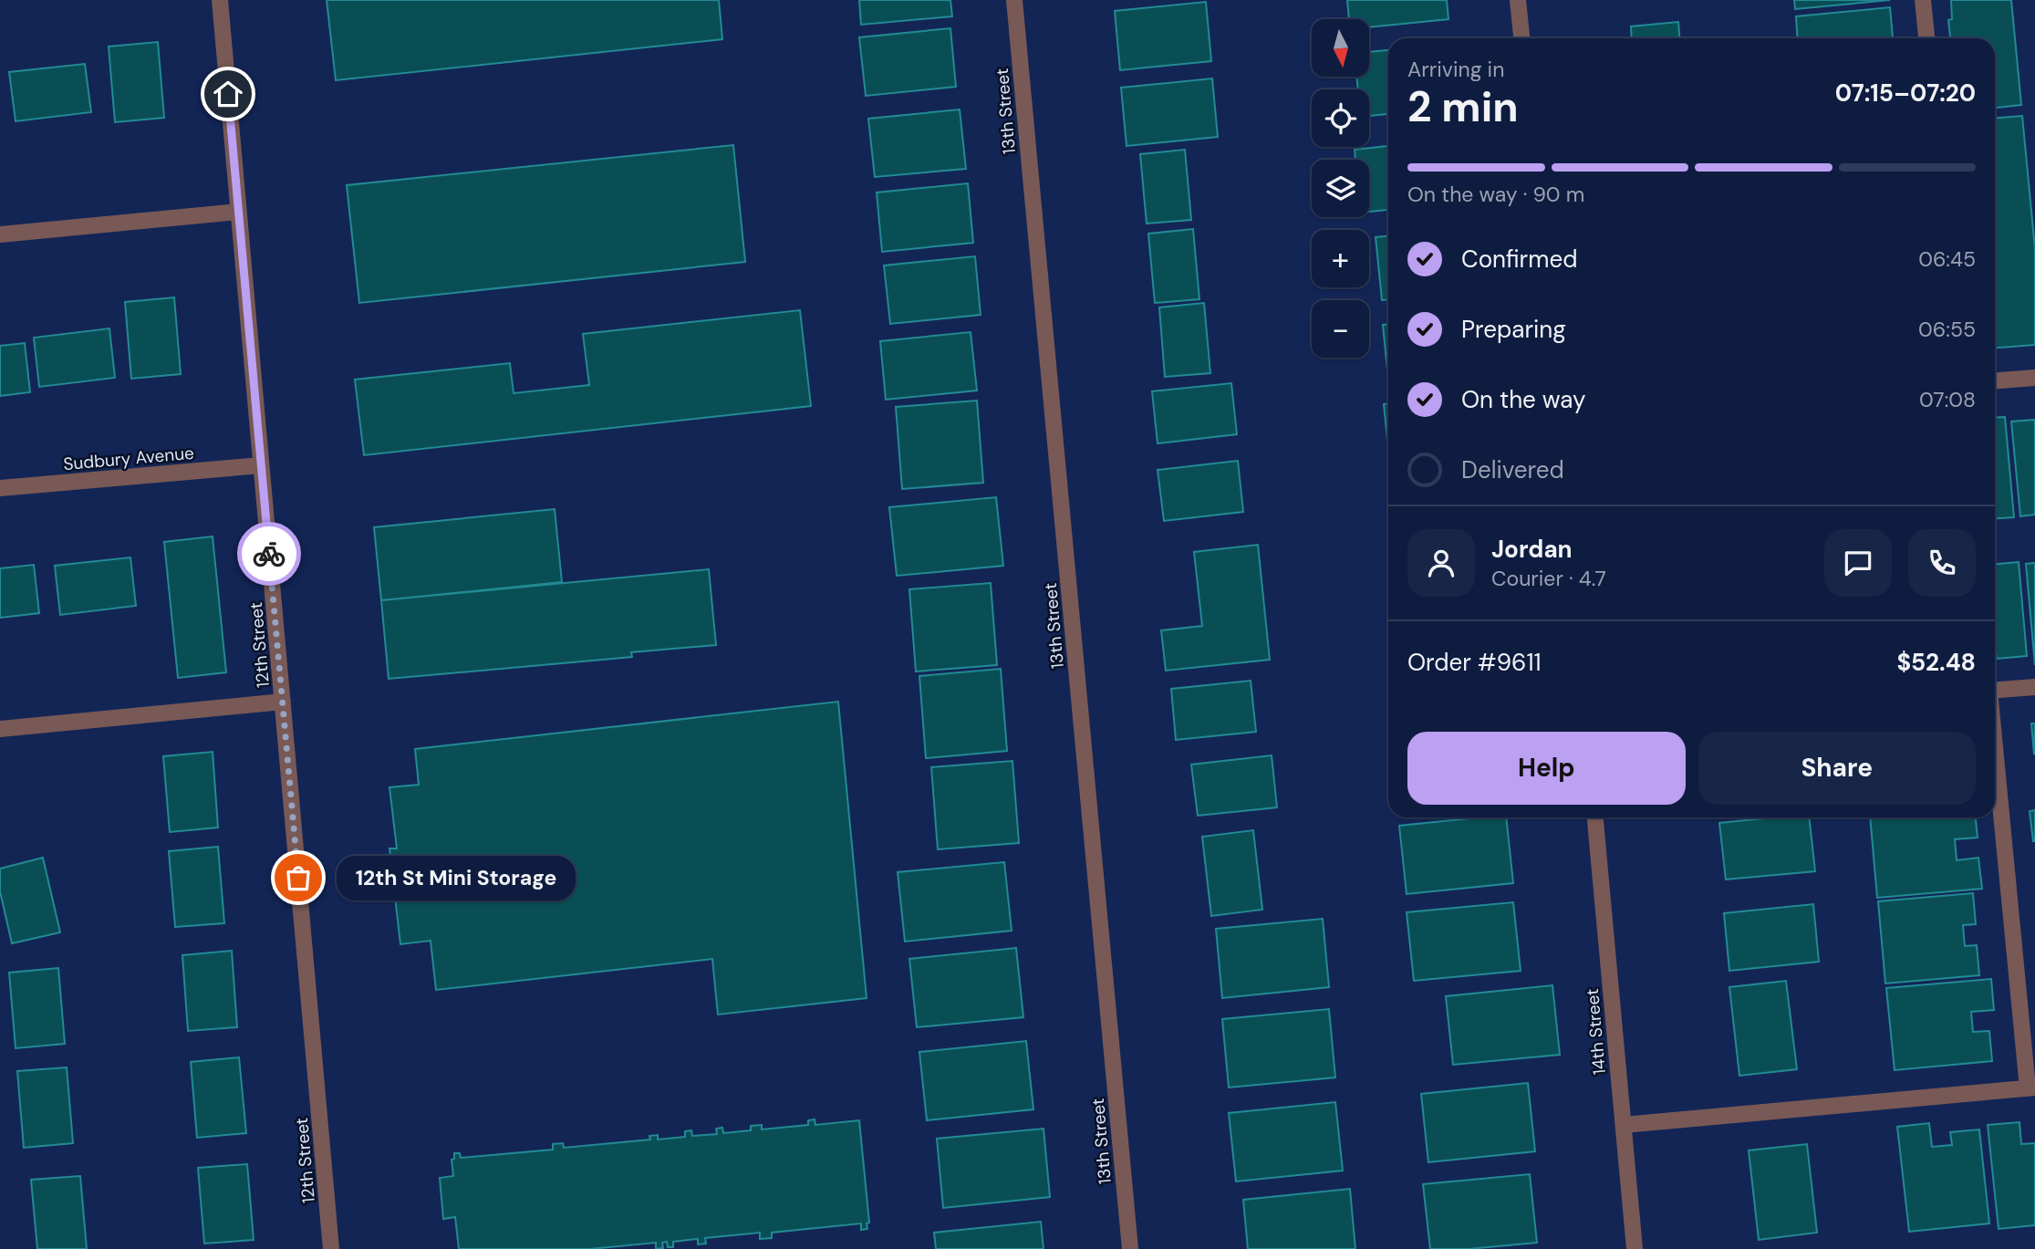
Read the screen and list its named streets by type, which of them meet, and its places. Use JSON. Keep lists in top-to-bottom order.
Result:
{
  "streets": {
    "street": [
      "13th Street",
      "Sudbury Avenue",
      "12th Street",
      "14th Street"
    ]
  },
  "crossings": [
    ["Sudbury Avenue", "12th Street"]
  ],
  "places": ["12th St Mini Storage"],
  "north": "bottom",
  "page": {
    "map_buttons": ["+", "−"],
    "heading": ["2 min", "Arriving in", "07:15–07:20"],
    "panel": [
      "Jordan",
      "Courier · 4.7",
      "Order #9611",
      "$52.48"
    ],
    "bar": "On the way · 90 m",
    "list": [
      ["Confirmed", "06:45"],
      ["Preparing", "06:55"],
      ["On the way", "07:08"],
      "Delivered"
    ],
    "buttons": ["Help", "Share"],
    "bubble": "12th St Mini Storage"
  }
}
